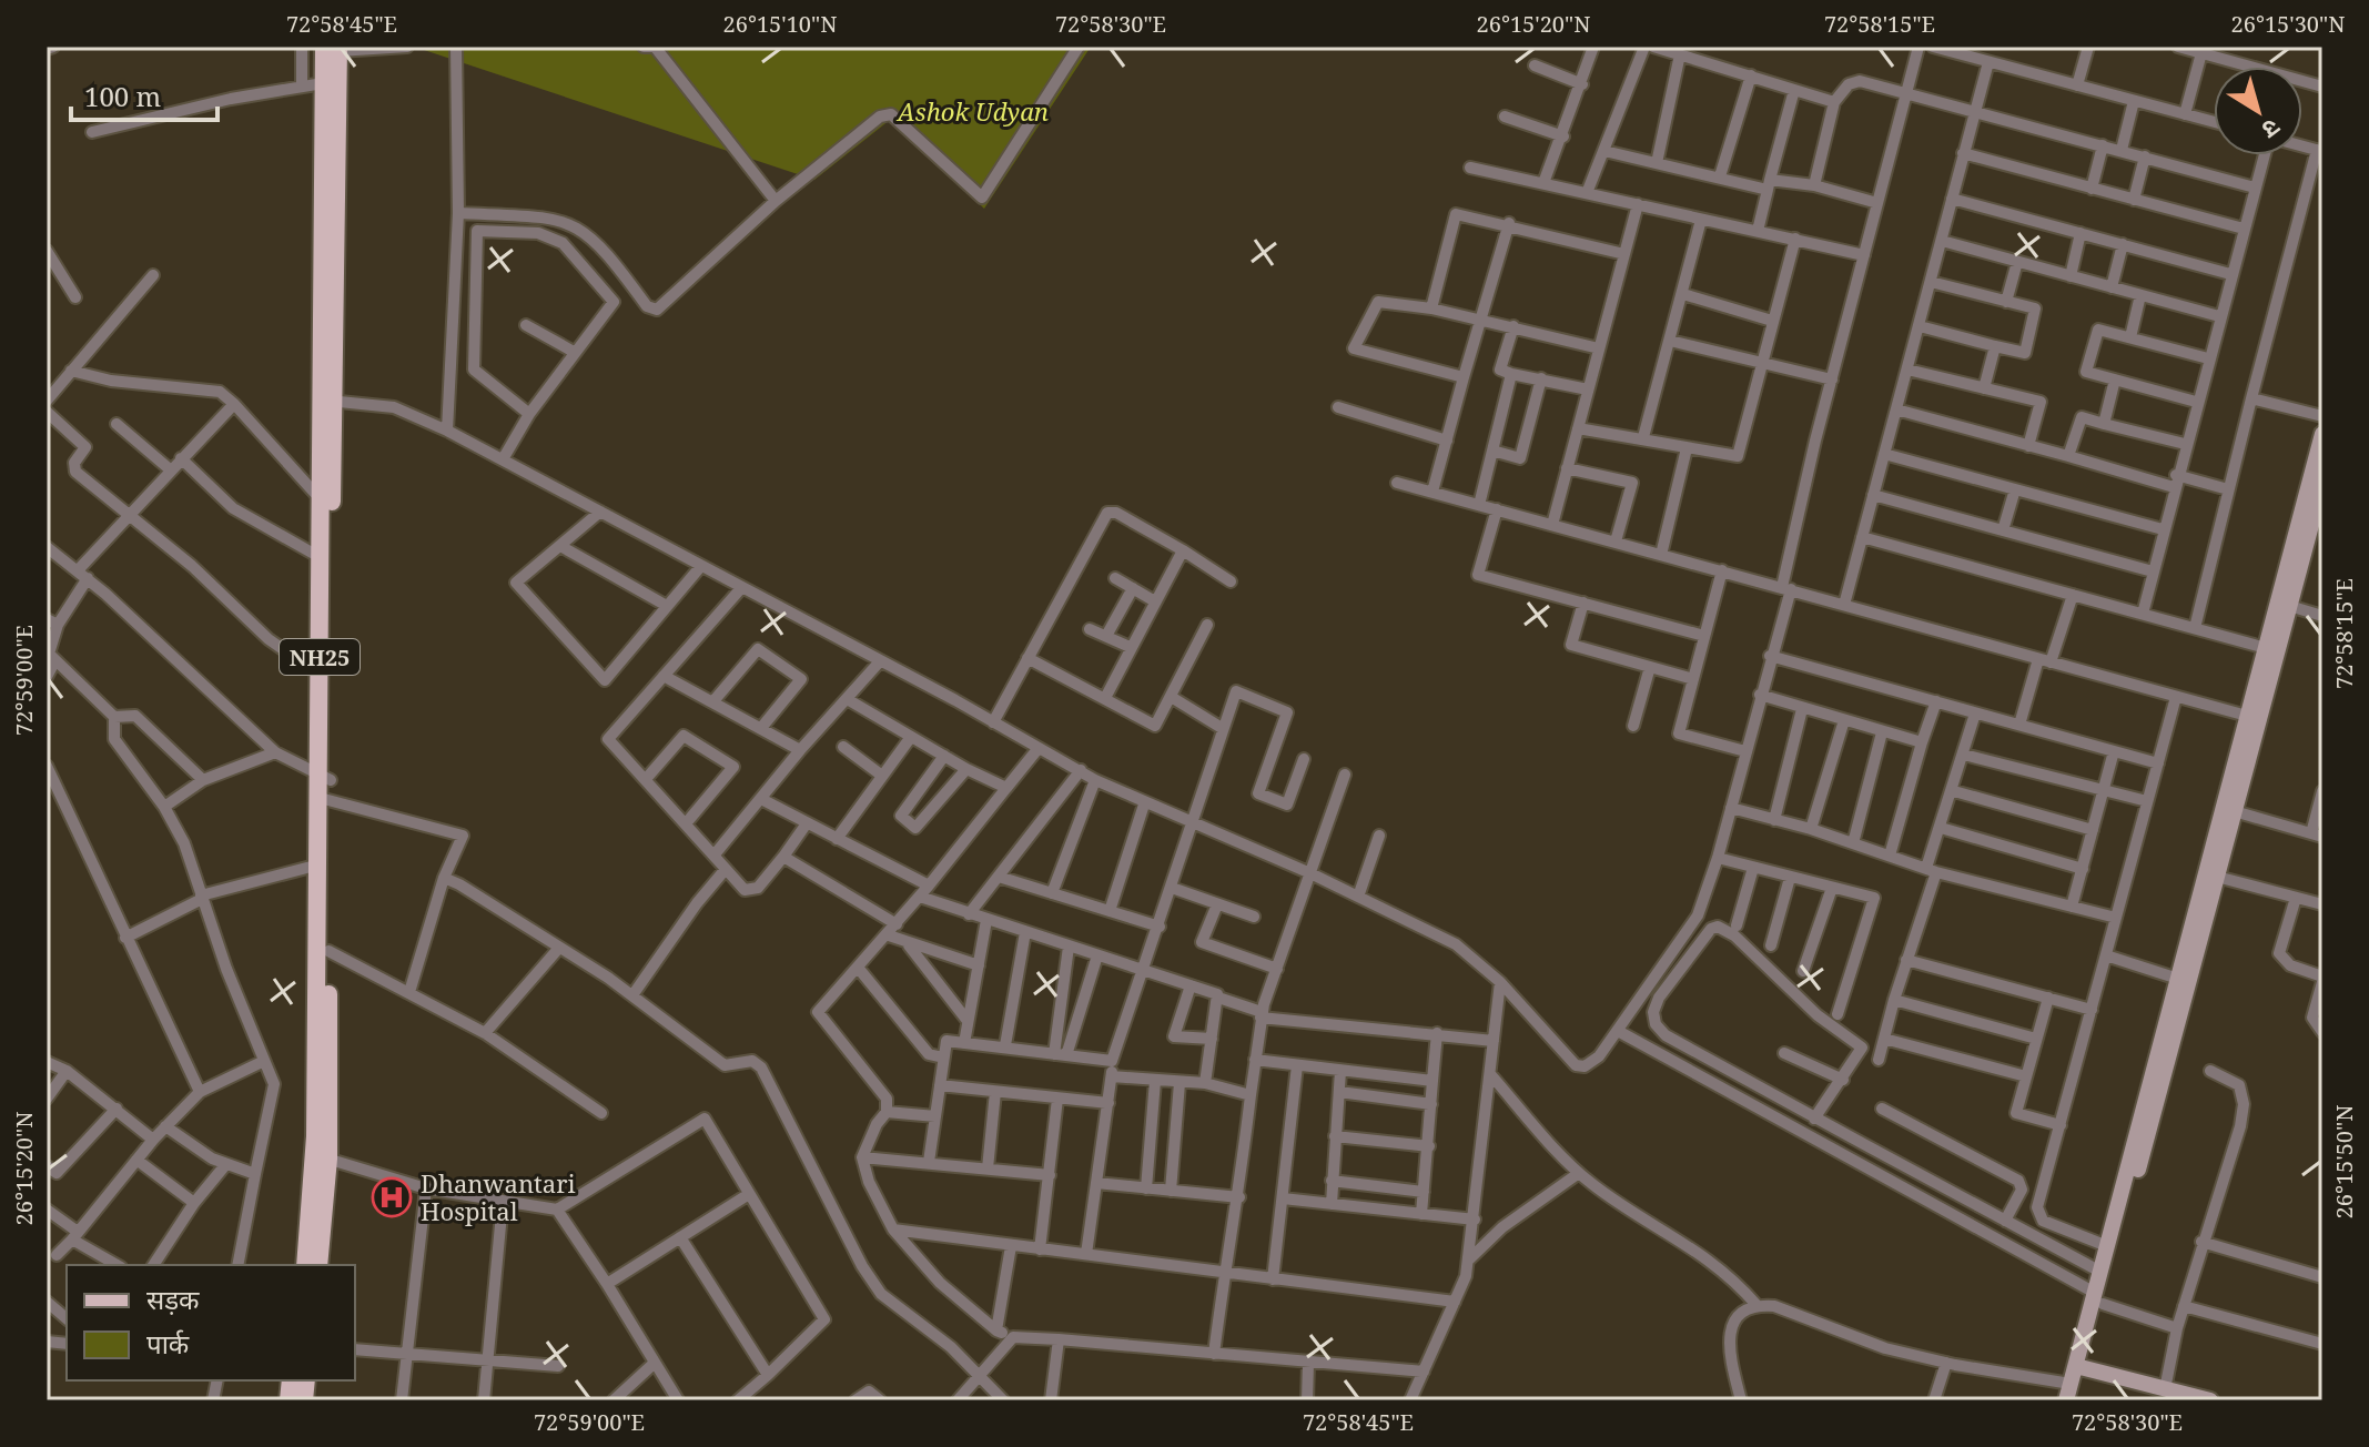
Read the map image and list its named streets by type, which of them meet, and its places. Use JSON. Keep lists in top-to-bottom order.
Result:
{
  "streets": {
    "main road": ["NH25"]
  },
  "parks": ["Ashok Udyan"],
  "places": {
    "hospital": ["Dhanwantari Hospital"]
  },
  "legend": ["सड़क", "पार्क"],
  "scale_bar": "100 m",
  "north": "bottom right",
  "coordinates": [
    "72°58'45\"E",
    "26°15'10\"N",
    "72°58'30\"E",
    "26°15'20\"N",
    "72°58'15\"E",
    "26°15'30\"N",
    "72°59'00\"E",
    "26°15'50\"N"
  ]
}
